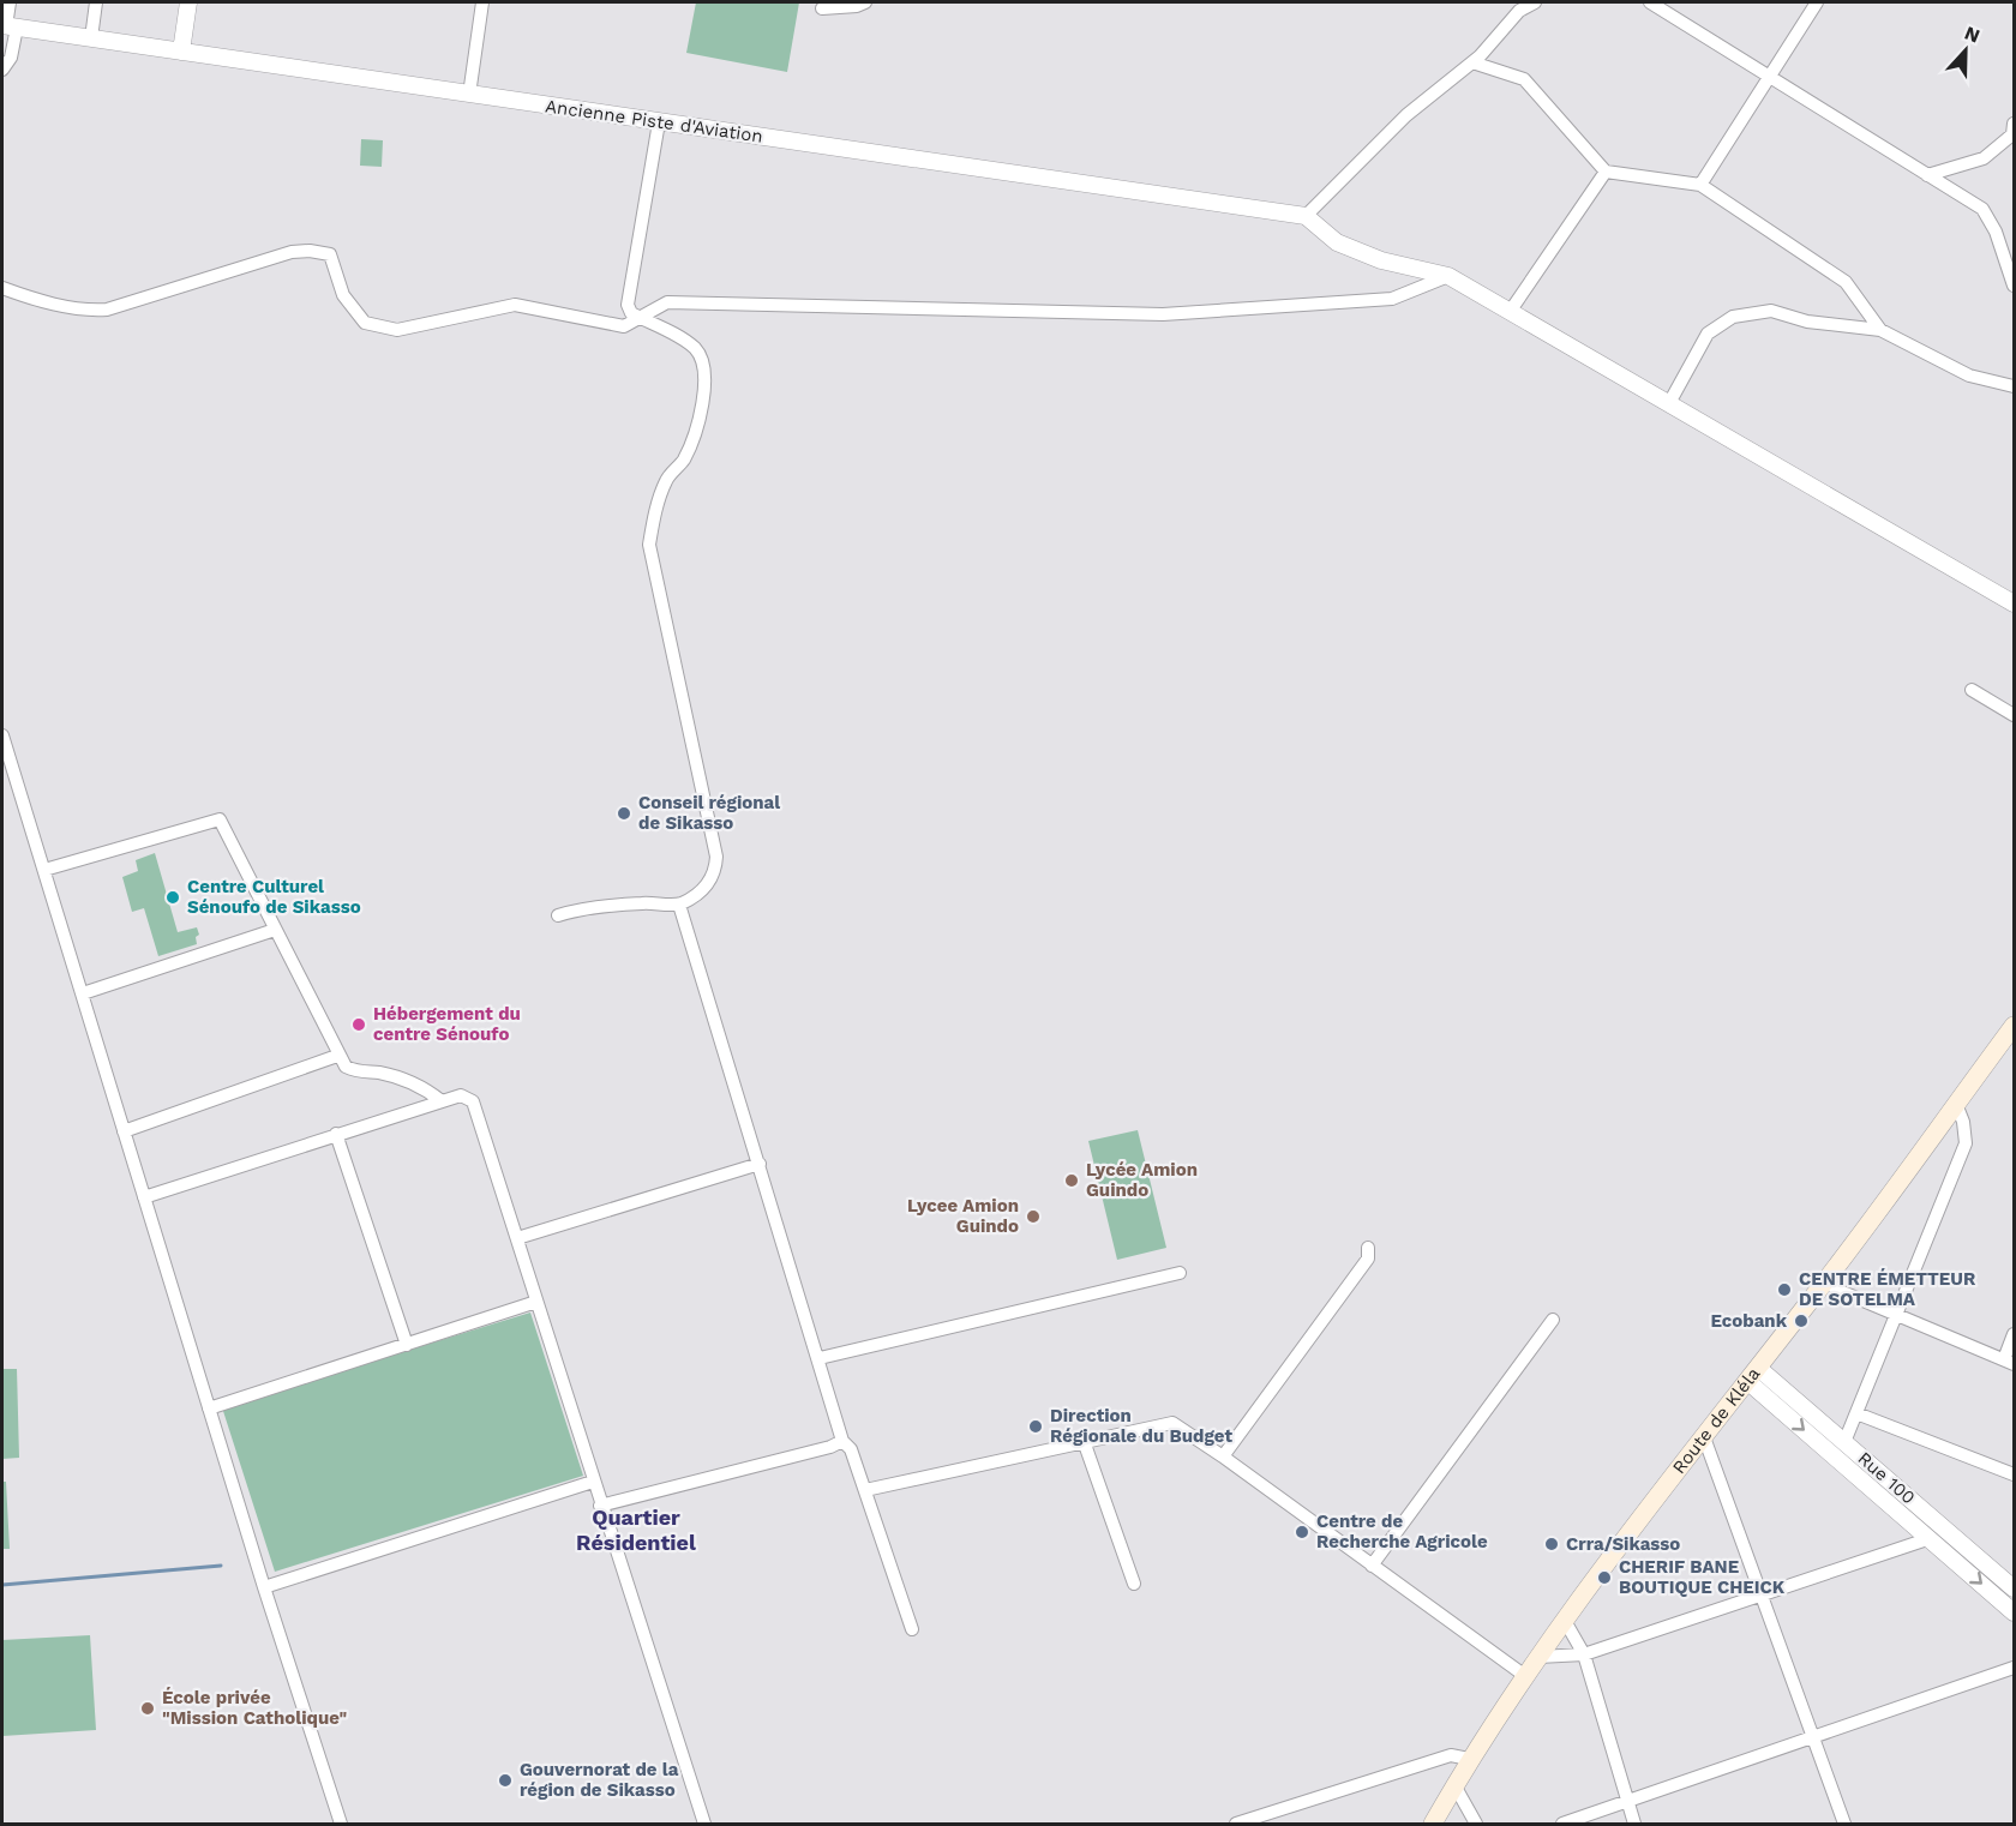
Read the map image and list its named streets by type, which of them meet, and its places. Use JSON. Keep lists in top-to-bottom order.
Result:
{
  "streets": {
    "main road": ["Route de Kléla"],
    "street": ["Ancienne Piste d'Aviation", "Rue 100"]
  },
  "crossings": [
    ["Route de Kléla", "Rue 100"]
  ],
  "districts": ["Quartier Résidentiel"],
  "places": [
    "Conseil régional de Sikasso",
    "Centre Culturel Sénoufo de Sikasso",
    "Hébergement du centre Sénoufo",
    "Lycée Amion Guindo",
    "Lycee Amion Guindo",
    "CENTRE ÉMETTEUR DE SOTELMA",
    "Ecobank",
    "Direction Régionale du Budget",
    "Centre de Recherche Agricole",
    "Crra/Sikasso",
    "CHERIF BANE BOUTIQUE CHEICK",
    "École privée \"Mission Catholique\"",
    "Gouvernorat de la région de Sikasso"
  ],
  "north": "top"
}
